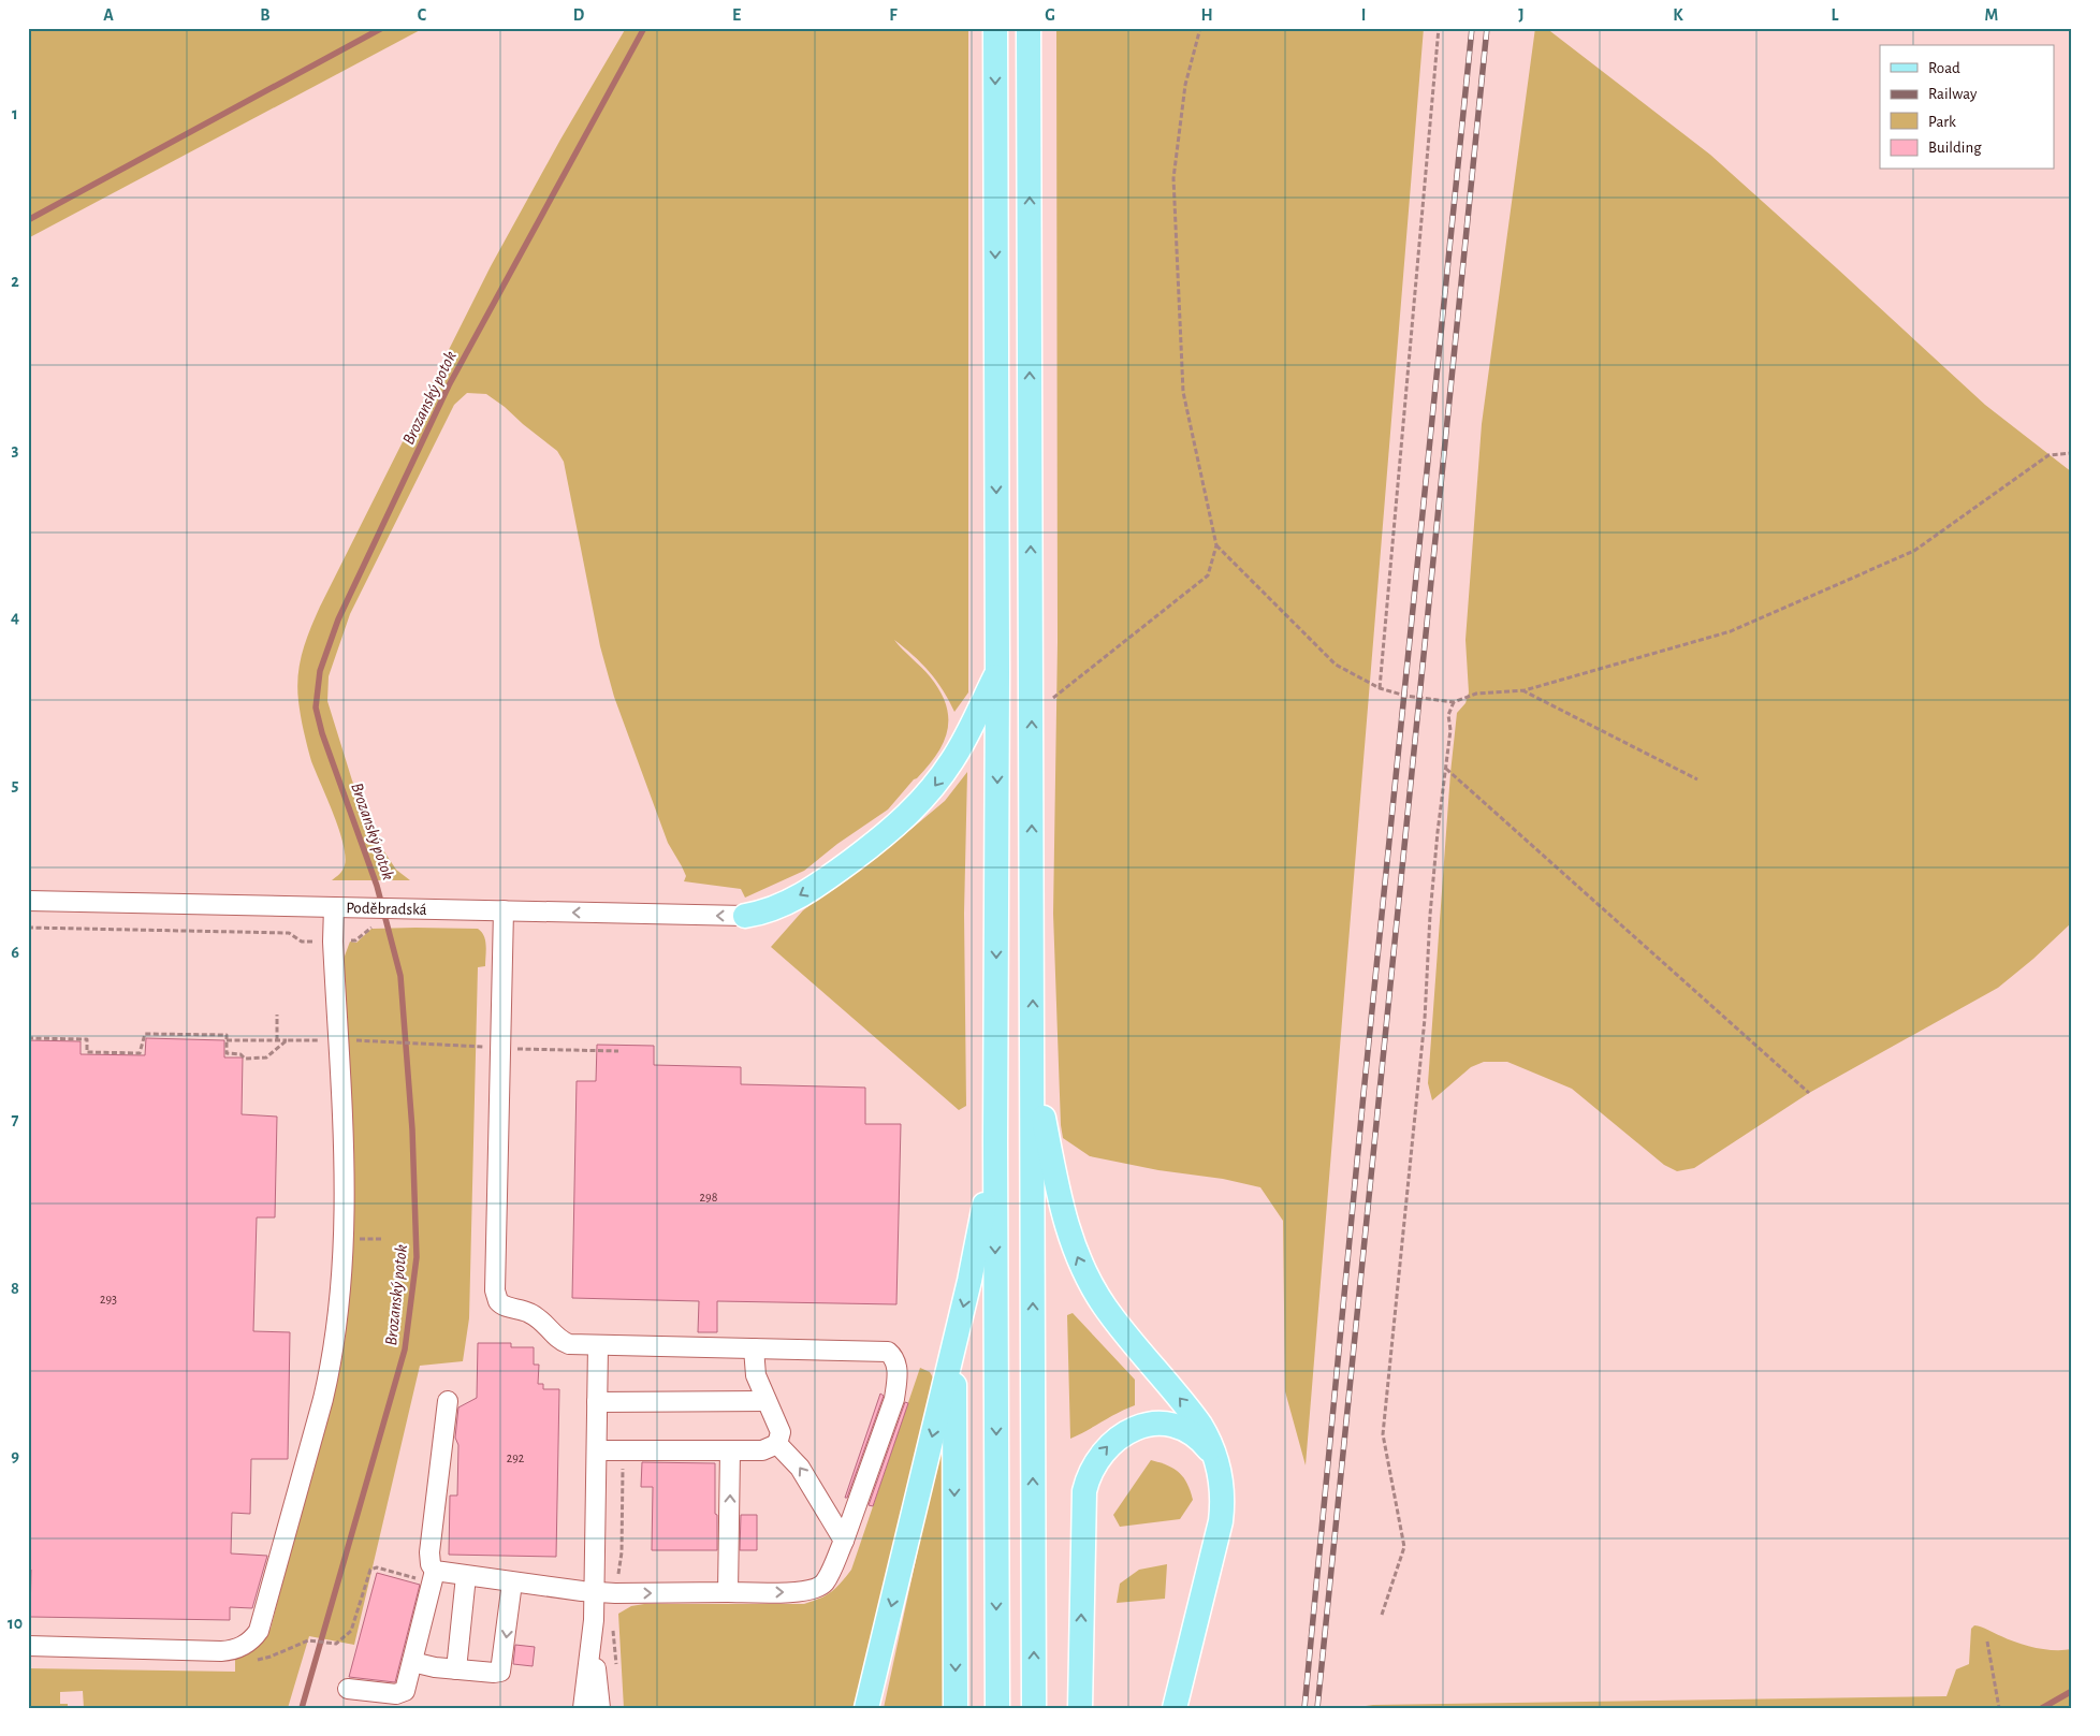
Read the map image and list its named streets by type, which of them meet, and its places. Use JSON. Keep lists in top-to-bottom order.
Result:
{
  "streets": {
    "street": ["Poděbradská"]
  },
  "water": ["Brozanský potok"],
  "house_numbers": ["298", "293", "292"],
  "legend": [
    "Road",
    "Railway",
    "Park",
    "Building"
  ],
  "grid": {
    "columns": [
      "A",
      "B",
      "C",
      "D",
      "E",
      "F",
      "G",
      "H",
      "I",
      "J",
      "K",
      "L",
      "M"
    ],
    "rows": [
      "1",
      "2",
      "3",
      "4",
      "5",
      "6",
      "7",
      "8",
      "9",
      "10"
    ]
  }
}
